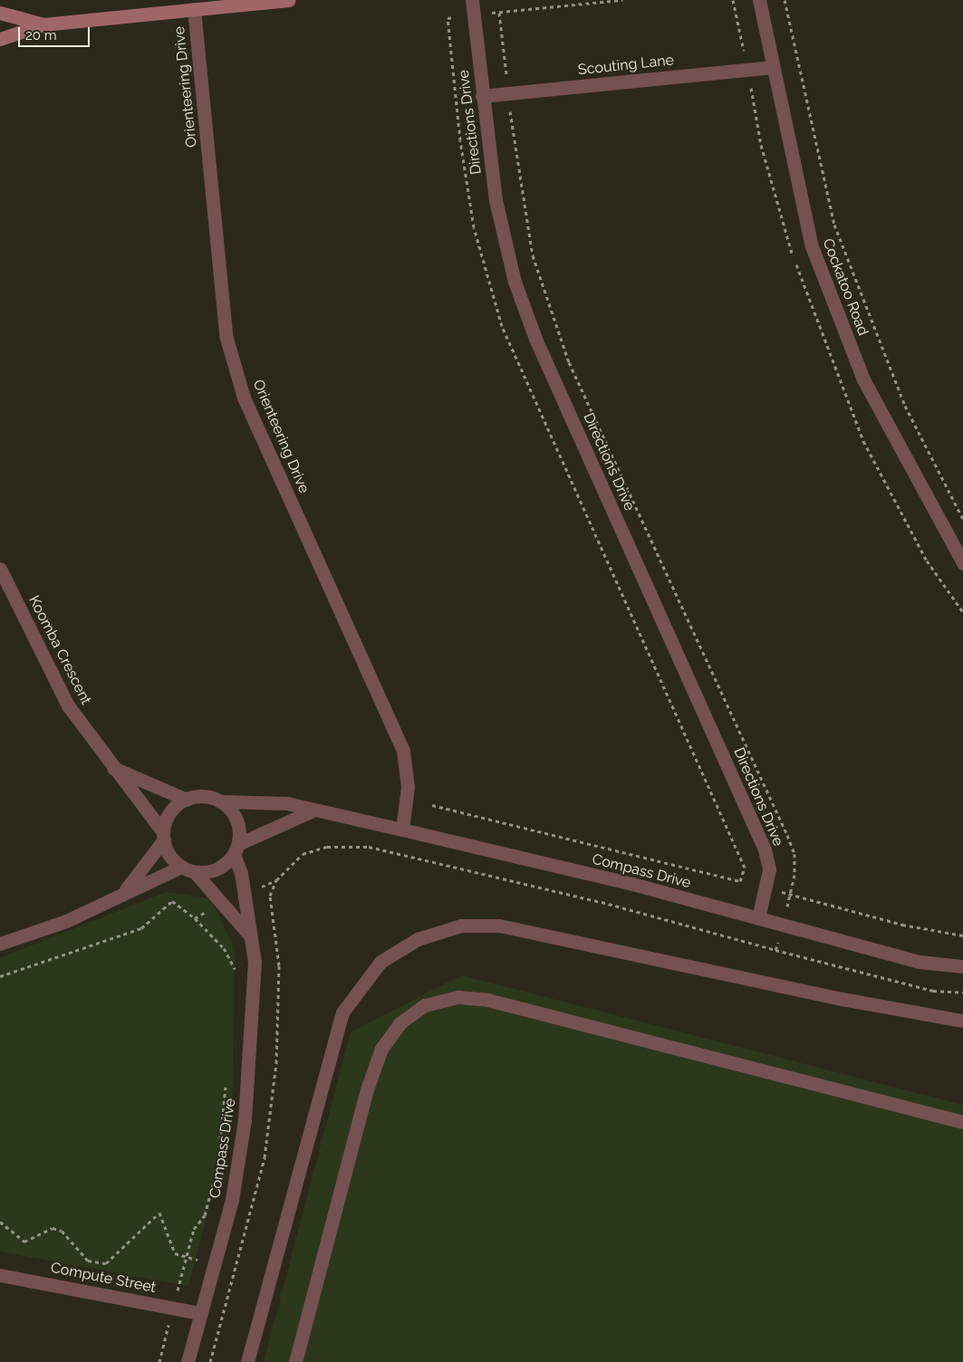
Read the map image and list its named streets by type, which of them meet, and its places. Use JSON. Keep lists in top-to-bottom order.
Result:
{
  "streets": {
    "street": [
      "Scouting Lane",
      "Orienteering Drive",
      "Directions Drive",
      "Cockatoo Road",
      "Koomba Crescent",
      "Compass Drive",
      "Compute Street"
    ]
  },
  "crossings": [
    ["Scouting Lane", "Directions Drive"],
    ["Scouting Lane", "Cockatoo Road"],
    ["Orienteering Drive", "Compass Drive"],
    ["Directions Drive", "Compass Drive"],
    ["Koomba Crescent", "Compass Drive"],
    ["Compass Drive", "Compute Street"]
  ],
  "scale_bar": "20 m"
}
